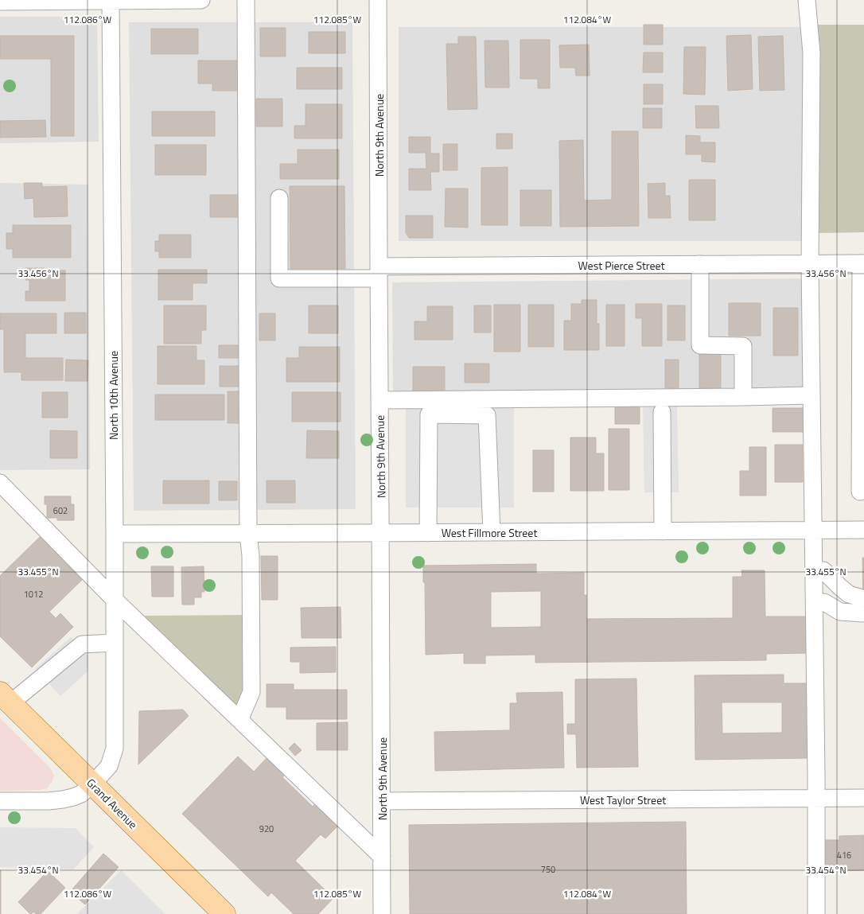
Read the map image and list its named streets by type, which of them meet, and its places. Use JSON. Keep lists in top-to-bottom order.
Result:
{
  "streets": {
    "main road": ["Grand Avenue"],
    "street": [
      "North 9th Avenue",
      "West Pierce Street",
      "North 10th Avenue",
      "West Fillmore Street",
      "West Taylor Street"
    ]
  },
  "crossings": [
    ["North 9th Avenue", "West Pierce Street"],
    ["North 9th Avenue", "West Fillmore Street"],
    ["North 9th Avenue", "West Taylor Street"],
    ["North 10th Avenue", "West Fillmore Street"],
    ["North 10th Avenue", "Grand Avenue"]
  ],
  "house_numbers": [
    "602",
    "1012",
    "920",
    "416",
    "750"
  ],
  "coordinates": [
    "112.086°W",
    "112.085°W",
    "112.084°W",
    "33.456°N",
    "33.455°N",
    "33.454°N"
  ]
}
